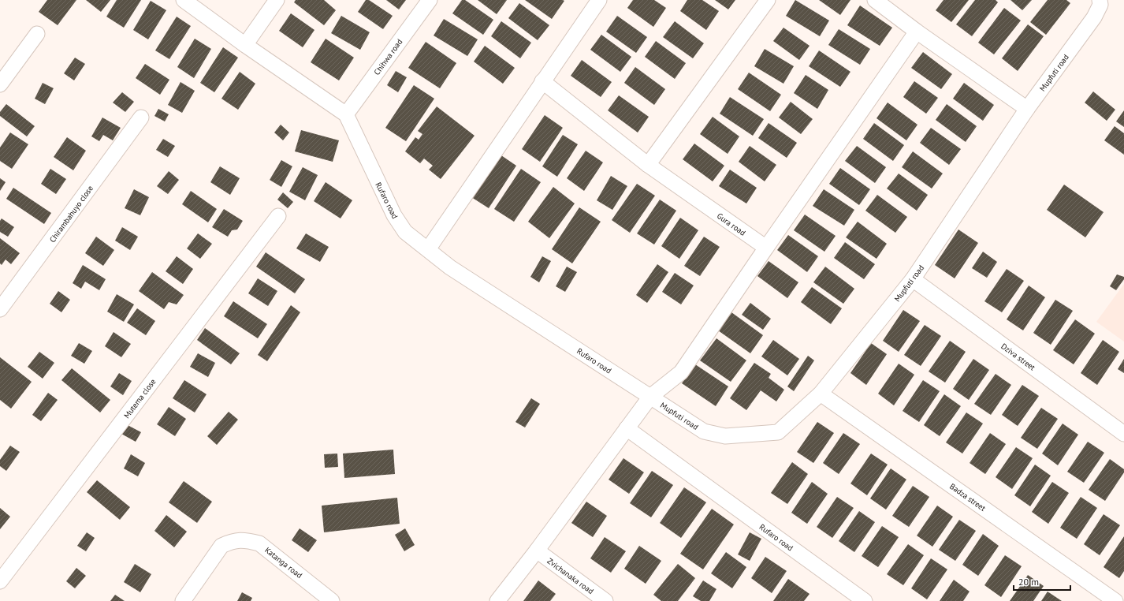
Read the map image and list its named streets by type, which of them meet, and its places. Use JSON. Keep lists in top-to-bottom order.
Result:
{
  "streets": {
    "street": [
      "Chihwa road",
      "Mupfuti road",
      "Rufaro road",
      "Chirambahuyo close",
      "Gura road",
      "Dziva street",
      "Mutema close",
      "Badza street",
      "Katanga road",
      "Zvichanaka road"
    ]
  },
  "crossings": [
    ["Chihwa road", "Rufaro road"],
    ["Mupfuti road", "Rufaro road"],
    ["Mupfuti road", "Dziva street"],
    ["Mupfuti road", "Badza street"]
  ],
  "scale_bar": "20 m"
}
